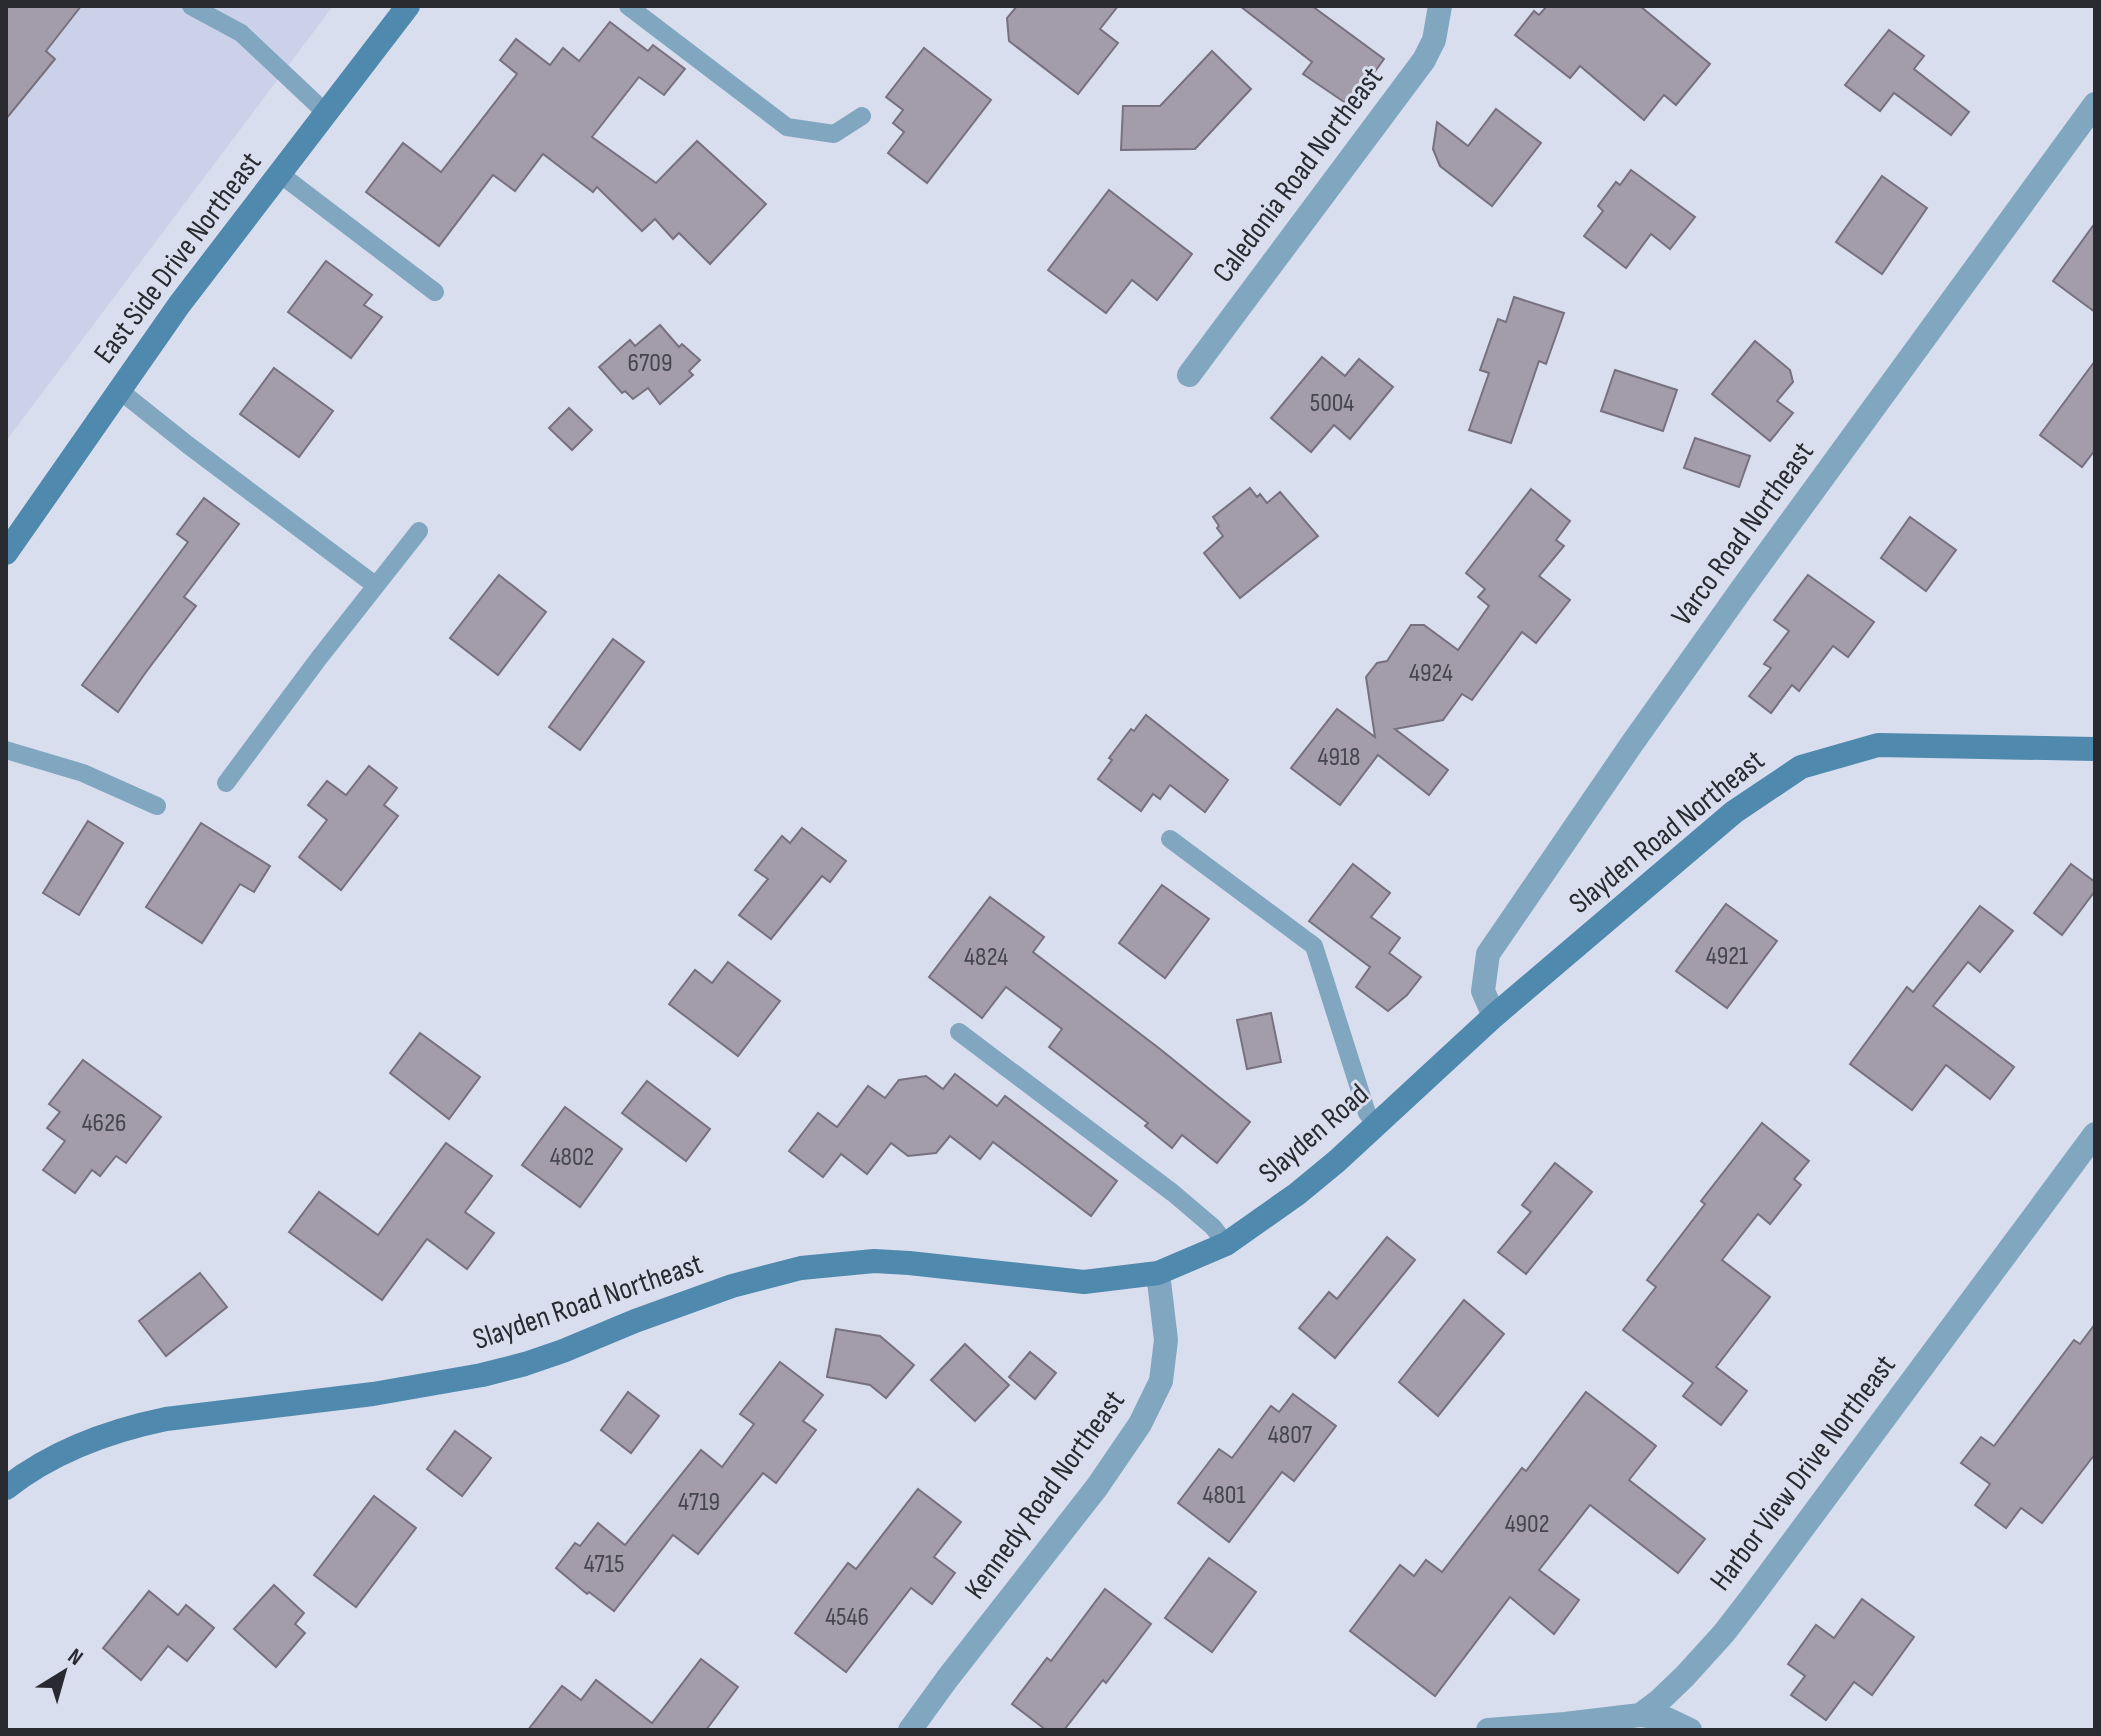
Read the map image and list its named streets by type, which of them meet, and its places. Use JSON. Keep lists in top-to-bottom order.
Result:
{
  "streets": {
    "street": [
      "Caledonia Road Northeast",
      "East Side Drive Northeast",
      "Varco Road Northeast",
      "Slayden Road Northeast",
      "Slayden Road",
      "Harbor View Drive Northeast",
      "Kennedy Road Northeast"
    ]
  },
  "crossings": [
    ["Varco Road Northeast", "Slayden Road Northeast"],
    ["Varco Road Northeast", "Slayden Road"],
    ["Slayden Road Northeast", "Slayden Road"],
    ["Slayden Road Northeast", "Kennedy Road Northeast"],
    ["Slayden Road", "Kennedy Road Northeast"]
  ],
  "house_numbers": [
    "6709",
    "5004",
    "4924",
    "4918",
    "4921",
    "4824",
    "4626",
    "4802",
    "4807",
    "4801",
    "4719",
    "4902",
    "4715",
    "4546"
  ],
  "north": "top right"
}
